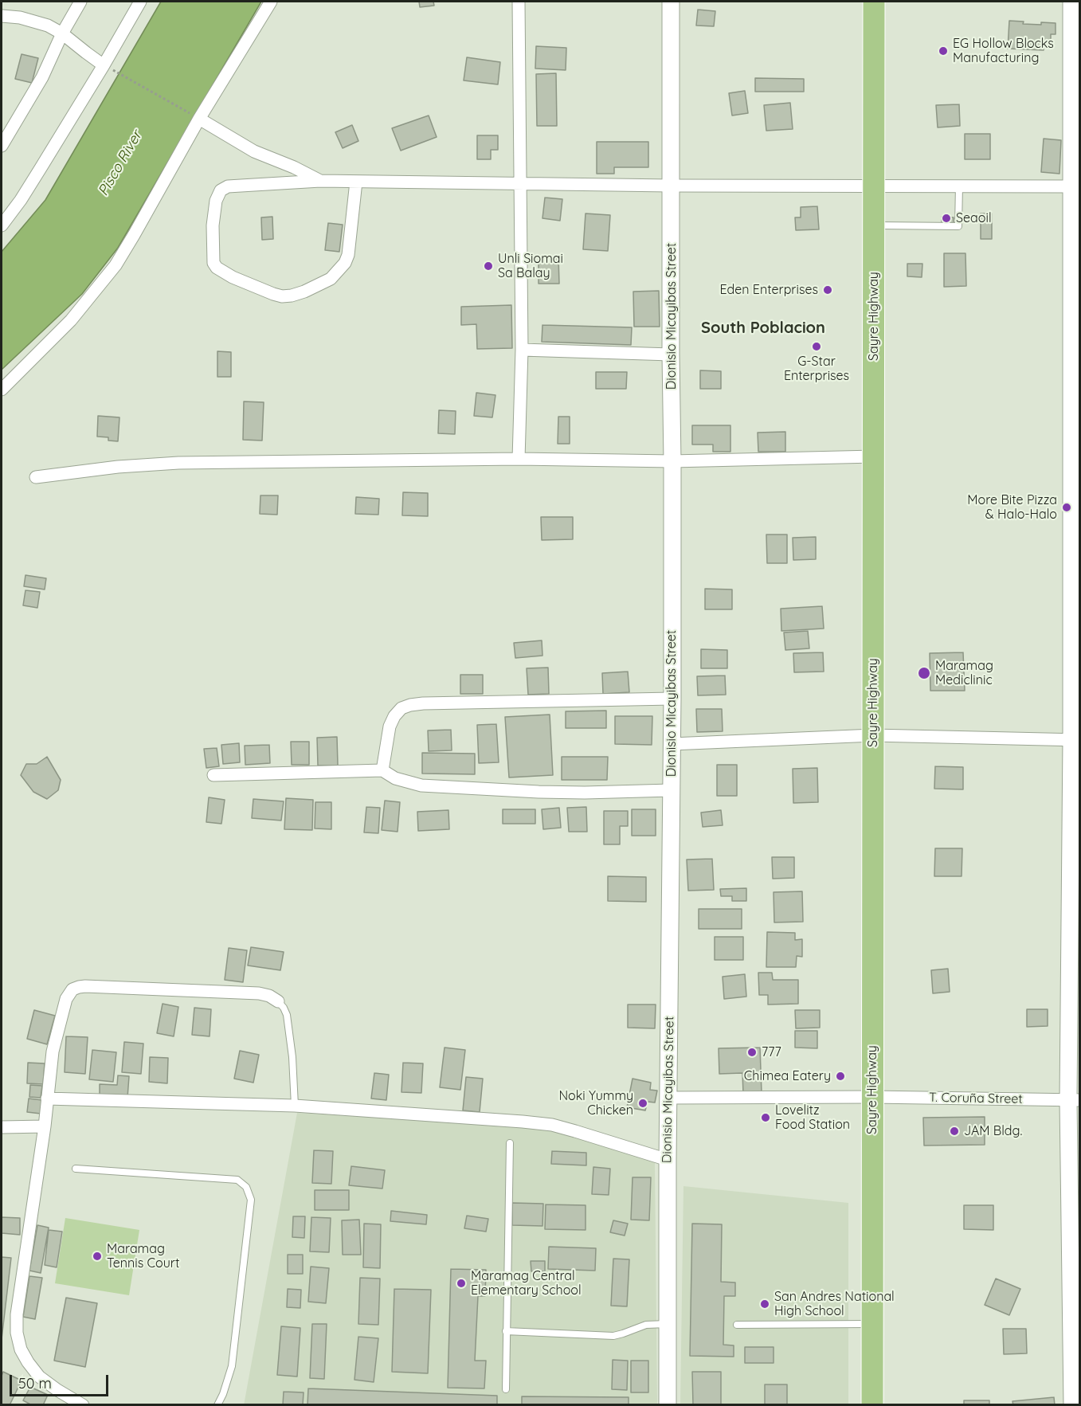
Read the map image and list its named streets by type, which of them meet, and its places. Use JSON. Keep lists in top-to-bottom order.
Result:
{
  "streets": {
    "highway": ["Sayre Highway"],
    "street": ["Dionisio Micayibas Street", "T. Coruña Street"]
  },
  "crossings": [
    ["Dionisio Micayibas Street", "T. Coruña Street"],
    ["Sayre Highway", "T. Coruña Street"]
  ],
  "districts": ["South Poblacion"],
  "water": ["Pisco River"],
  "places": [
    "EG Hollow Blocks Manufacturing",
    "Seaoil",
    "Unli Siomai Sa Balay",
    "Eden Enterprises",
    "G-Star Enterprises",
    "More Bite Pizza & Halo-Halo",
    "Maramag Mediclinic",
    "777",
    "Chimea Eatery",
    "Noki Yummy Chicken",
    "Lovelitz Food Station",
    "JAM Bldg.",
    "Maramag Tennis Court",
    "Maramag Central Elementary School",
    "San Andres National High School"
  ],
  "scale_bar": "50 m"
}
